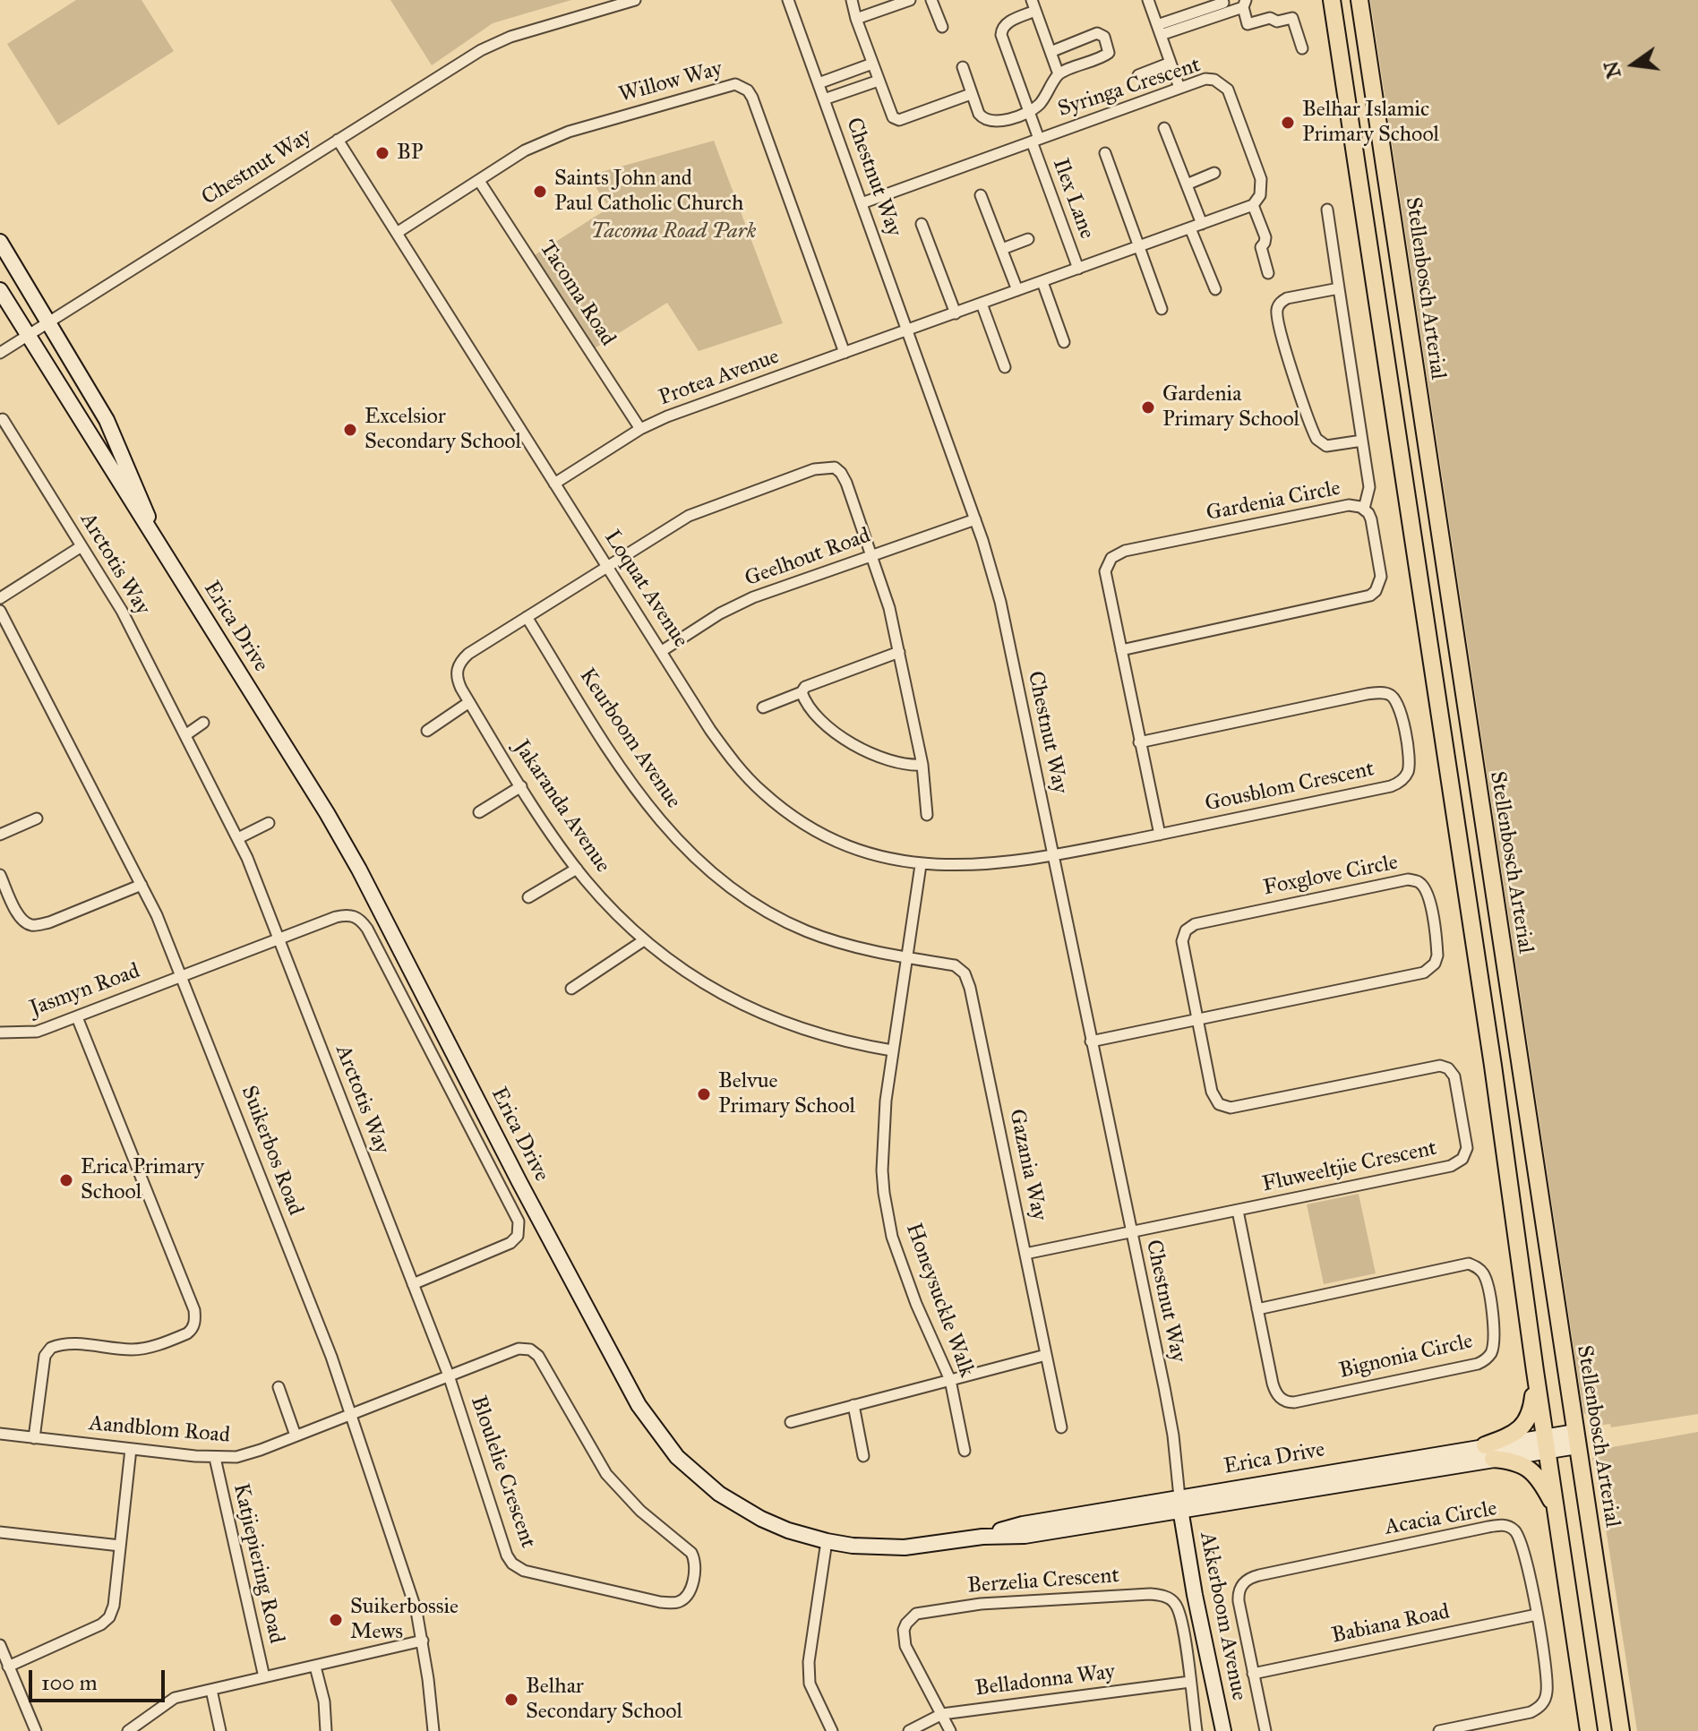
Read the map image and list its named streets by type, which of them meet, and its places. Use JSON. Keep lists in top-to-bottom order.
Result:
{
  "streets": {
    "main road": ["Stellenbosch Arterial", "Erica Drive", "Akkerboom Avenue"],
    "street": [
      "Willow Way",
      "Syringa Crescent",
      "Chestnut Way",
      "Ilex Lane",
      "Tacoma Road",
      "Protea Avenue",
      "Gardenia Circle",
      "Geelhout Road",
      "Arctotis Way",
      "Loquat Avenue",
      "Keurboom Avenue",
      "Gousblom Crescent",
      "Jakaranda Avenue",
      "Foxglove Circle",
      "Jasmyn Road",
      "Suikerbos Road",
      "Gazania Way",
      "Fluweeltjie Crescent",
      "Honeysuckle Walk",
      "Bignonia Circle",
      "Aandblom Road",
      "Bloulelie Crescent",
      "Acacia Circle",
      "Katjiepiering Road",
      "Berzelia Crescent",
      "Babiana Road",
      "Belladonna Way"
    ]
  },
  "crossings": [
    ["Willow Way", "Tacoma Road"],
    ["Willow Way", "Protea Avenue"],
    ["Willow Way", "Loquat Avenue"],
    ["Syringa Crescent", "Chestnut Way"],
    ["Syringa Crescent", "Ilex Lane"],
    ["Chestnut Way", "Protea Avenue"],
    ["Chestnut Way", "Geelhout Road"],
    ["Chestnut Way", "Loquat Avenue"],
    ["Chestnut Way", "Erica Drive"],
    ["Chestnut Way", "Gousblom Crescent"],
    ["Chestnut Way", "Foxglove Circle"],
    ["Chestnut Way", "Fluweeltjie Crescent"],
    ["Chestnut Way", "Akkerboom Avenue"],
    ["Stellenbosch Arterial", "Erica Drive"],
    ["Tacoma Road", "Protea Avenue"],
    ["Protea Avenue", "Loquat Avenue"],
    ["Gardenia Circle", "Gousblom Crescent"],
    ["Geelhout Road", "Loquat Avenue"],
    ["Arctotis Way", "Jasmyn Road"],
    ["Arctotis Way", "Bloulelie Crescent"],
    ["Loquat Avenue", "Gousblom Crescent"],
    ["Loquat Avenue", "Honeysuckle Walk"],
    ["Erica Drive", "Akkerboom Avenue"],
    ["Keurboom Avenue", "Jakaranda Avenue"],
    ["Keurboom Avenue", "Gazania Way"],
    ["Keurboom Avenue", "Honeysuckle Walk"],
    ["Jakaranda Avenue", "Honeysuckle Walk"],
    ["Foxglove Circle", "Fluweeltjie Crescent"],
    ["Jasmyn Road", "Suikerbos Road"],
    ["Suikerbos Road", "Aandblom Road"],
    ["Suikerbos Road", "Bloulelie Crescent"],
    ["Gazania Way", "Fluweeltjie Crescent"],
    ["Gazania Way", "Honeysuckle Walk"],
    ["Fluweeltjie Crescent", "Bignonia Circle"],
    ["Aandblom Road", "Bloulelie Crescent"],
    ["Aandblom Road", "Katjiepiering Road"],
    ["Acacia Circle", "Babiana Road"],
    ["Berzelia Crescent", "Belladonna Way"]
  ],
  "parks": ["Tacoma Road Park"],
  "places": [
    "Belhar Islamic Primary School",
    "BP",
    "Saints John and Paul Catholic Church",
    "Gardenia Primary School",
    "Excelsior Secondary School",
    "Belvue Primary School",
    "Erica Primary School",
    "Suikerbossie Mews",
    "Belhar Secondary School"
  ],
  "scale_bar": "100 m",
  "north": "left"
}
